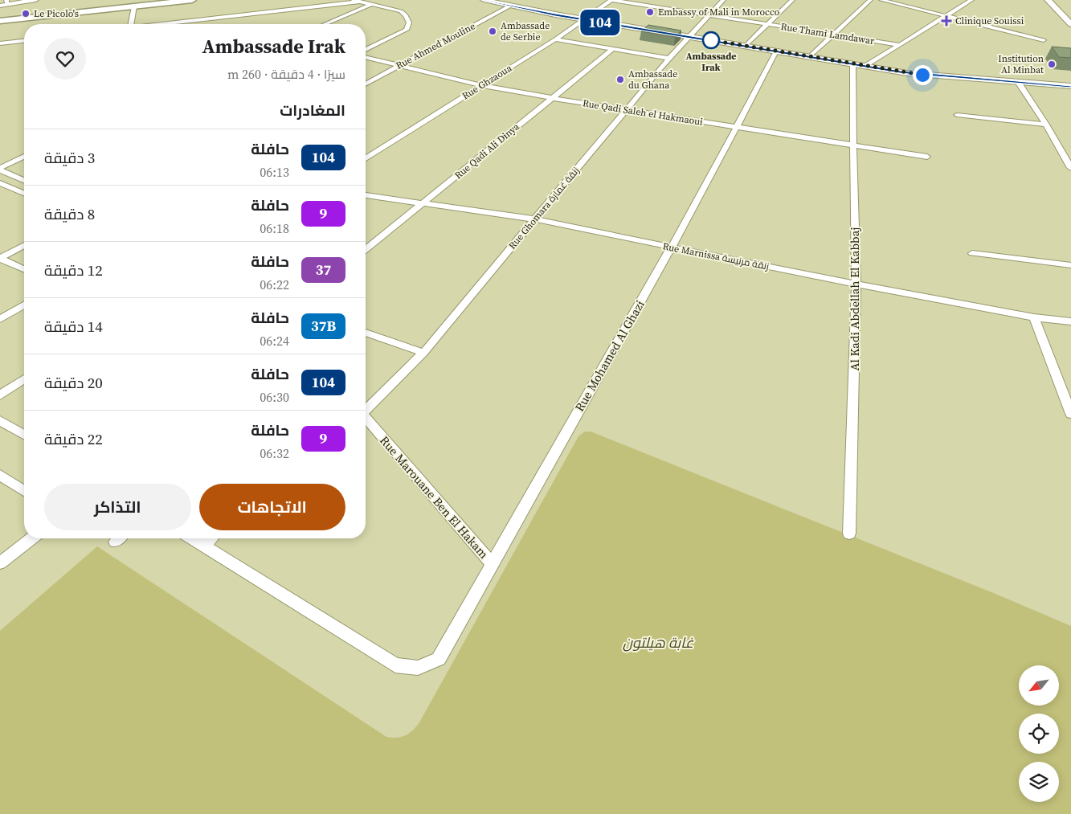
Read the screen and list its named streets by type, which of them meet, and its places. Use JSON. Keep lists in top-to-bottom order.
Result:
{
  "streets": {
    "street": [
      "Rue Thami Lamdawar",
      "Rue Ahmed Mouline",
      "Rue Ghzaoua",
      "Rue Qadi Saleh el Hakmaoui",
      "Rue Qadi Ali Dinya",
      "Rue Ghomara زنقة غمارة",
      "Rue Marnissa زنقة مرنيسة",
      "Al Kadi Abdellah El Kabbaj",
      "Rue Mohamed Al Ghazi",
      "Rue Marouane Ben El Hakam"
    ]
  },
  "crossings": [
    ["Rue Thami Lamdawar", "Rue Ghzaoua"],
    ["Rue Thami Lamdawar", "Rue Ghomara زنقة غمارة"],
    ["Rue Ahmed Mouline", "Rue Qadi Saleh el Hakmaoui"],
    ["Rue Ghzaoua", "Rue Qadi Saleh el Hakmaoui"],
    ["Rue Qadi Saleh el Hakmaoui", "Rue Qadi Ali Dinya"],
    ["Rue Qadi Saleh el Hakmaoui", "Rue Ghomara زنقة غمارة"],
    ["Rue Qadi Saleh el Hakmaoui", "Al Kadi Abdellah El Kabbaj"],
    ["Rue Qadi Saleh el Hakmaoui", "Rue Mohamed Al Ghazi"],
    ["Rue Qadi Ali Dinya", "Rue Marnissa زنقة مرنيسة"],
    ["Rue Ghomara زنقة غمارة", "Rue Marnissa زنقة مرنيسة"],
    ["Rue Marnissa زنقة مرنيسة", "Al Kadi Abdellah El Kabbaj"],
    ["Rue Marnissa زنقة مرنيسة", "Rue Mohamed Al Ghazi"],
    ["Rue Mohamed Al Ghazi", "Rue Marouane Ben El Hakam"]
  ],
  "parks": ["غابة هيلتون"],
  "places": {
    "other": [
      "Embassy of Mali in Morocco",
      "Le Picolo's",
      "Ambassade de Serbie",
      "Ambassade Irak",
      "Institution Al Minbat",
      "Ambassade du Ghana"
    ],
    "health": ["Clinique Souissi"]
  },
  "lines": ["bus line 104"],
  "north": "bottom left",
  "page": {
    "on_map": "104",
    "heading": [
      ["Ambassade Irak", "سيرًا · 4 دقيقة · 260 m"],
      "المغادرات"
    ],
    "list": [
      {
        "mark": "104",
        "name": "حافلة",
        "note": "06:13",
        "value": "3 دقيقة"
      },
      {
        "mark": "9",
        "name": "حافلة",
        "note": "06:18",
        "value": "8 دقيقة"
      },
      {
        "mark": "37",
        "name": "حافلة",
        "note": "06:22",
        "value": "12 دقيقة"
      },
      {
        "mark": "37B",
        "name": "حافلة",
        "note": "06:24",
        "value": "14 دقيقة"
      },
      {
        "mark": "104",
        "name": "حافلة",
        "note": "06:30",
        "value": "20 دقيقة"
      },
      {
        "mark": "9",
        "name": "حافلة",
        "note": "06:32",
        "value": "22 دقيقة"
      }
    ],
    "buttons": ["الاتجاهات", "التذاكر"]
  }
}
